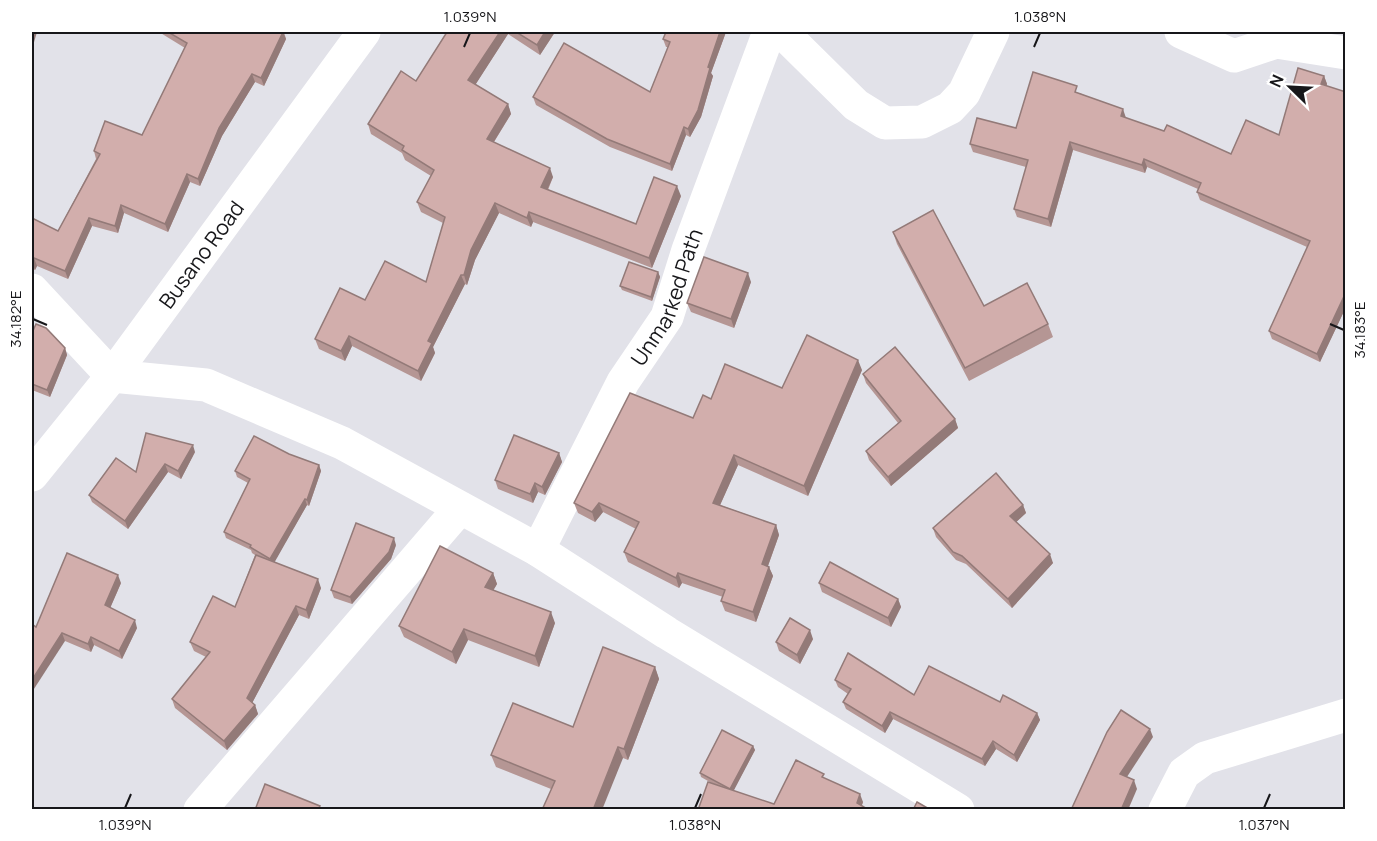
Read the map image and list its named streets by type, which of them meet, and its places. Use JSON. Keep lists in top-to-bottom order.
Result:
{
  "streets": {
    "street": ["Busano Road", "Unmarked Path"]
  },
  "north": "top left",
  "coordinates": [
    "1.039°N",
    "1.038°N",
    "34.182°E",
    "34.183°E",
    "1.037°N"
  ]
}
